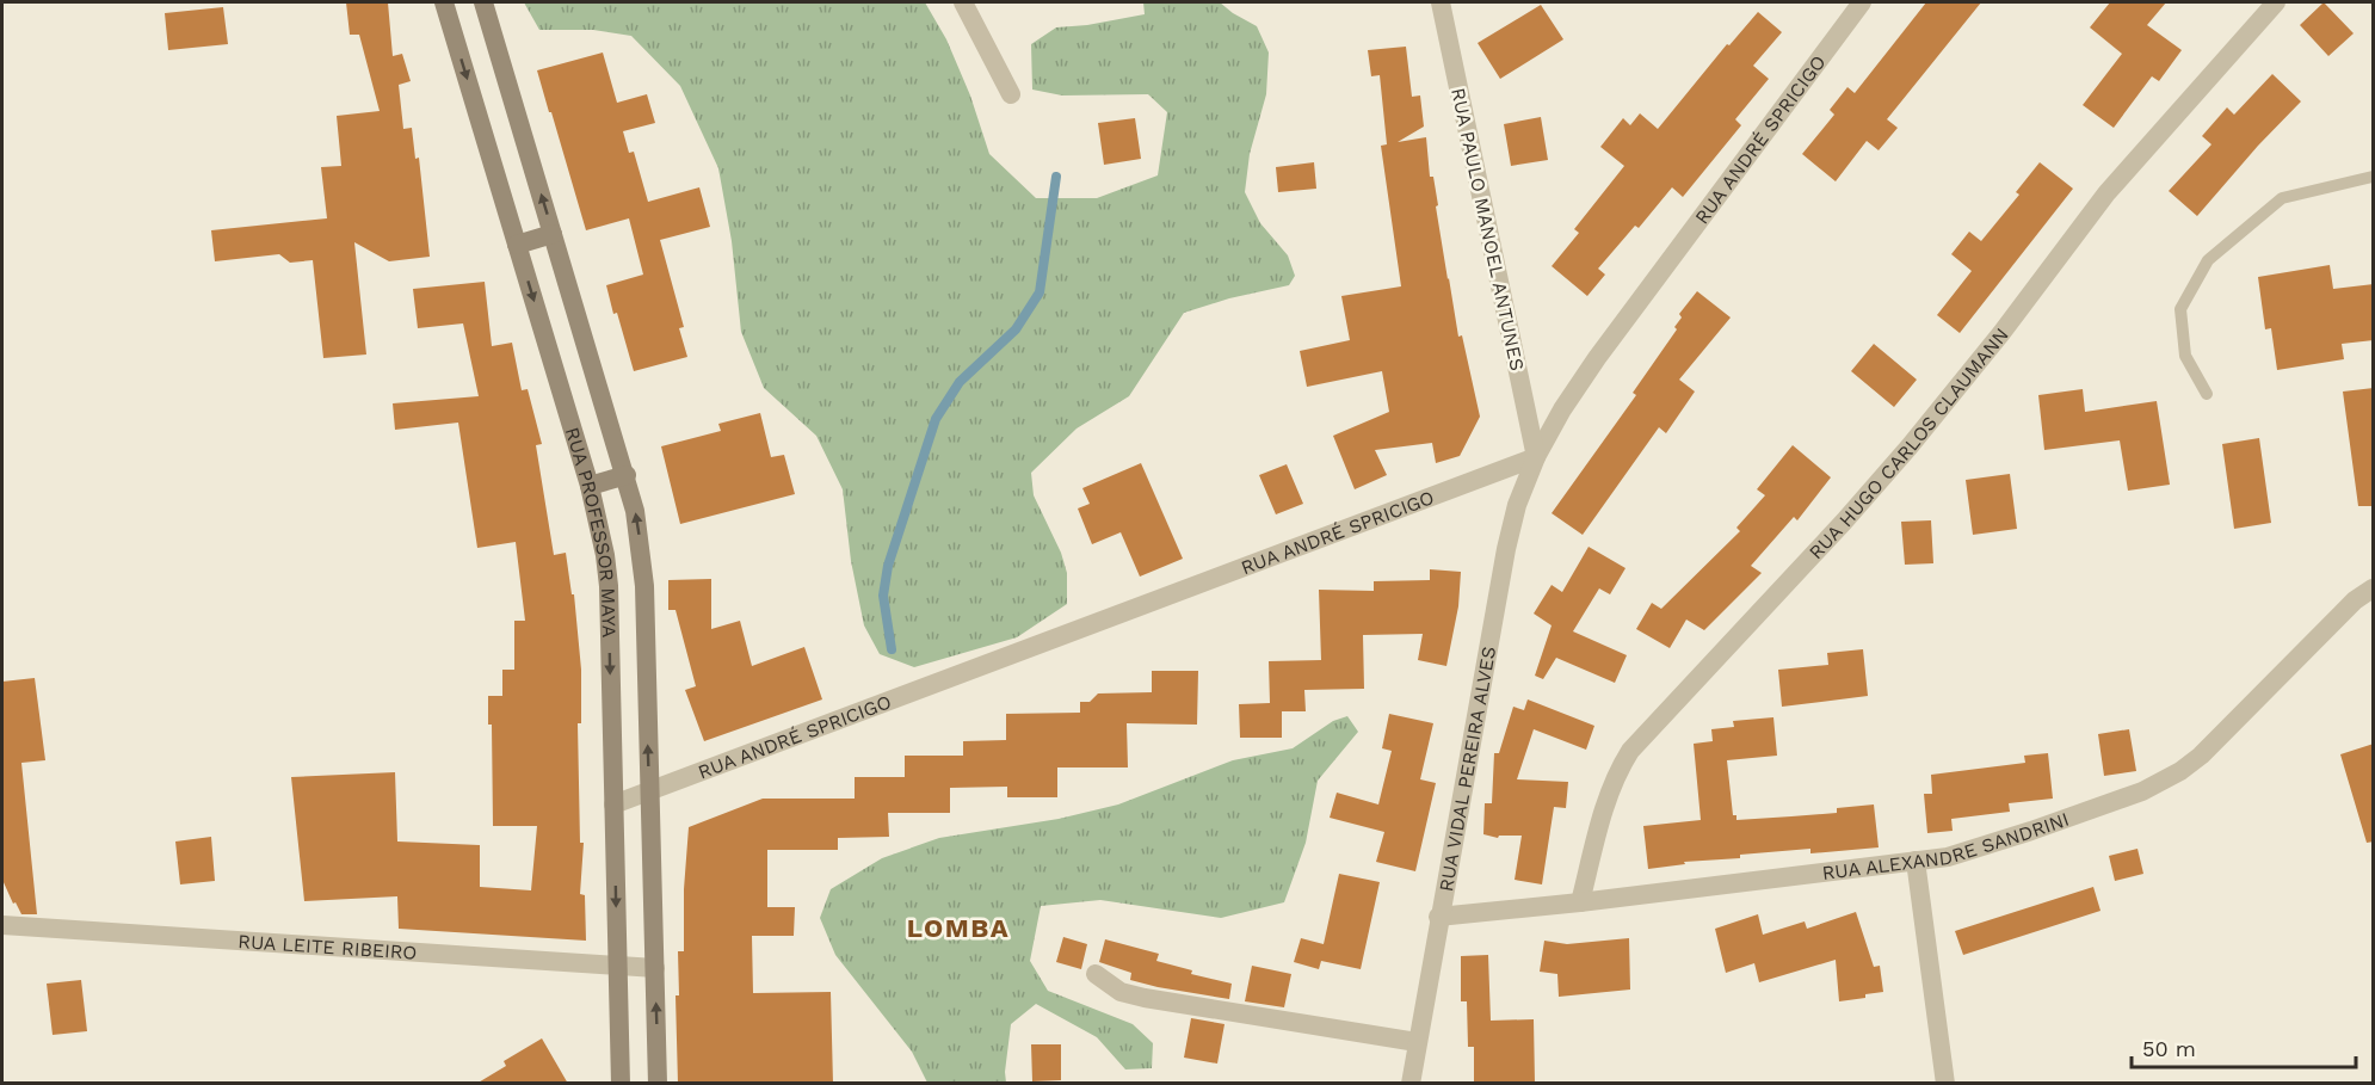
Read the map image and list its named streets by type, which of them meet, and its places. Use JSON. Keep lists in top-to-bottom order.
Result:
{
  "streets": {
    "main road": ["RUA PROFESSOR MAYA"],
    "street": [
      "RUA ANDRÉ SPRICIGO",
      "RUA PAULO MANOEL ANTUNES",
      "RUA HUGO CARLOS CLAUMANN",
      "RUA VIDAL PEREIRA ALVES",
      "RUA ALEXANDRE SANDRINI",
      "RUA LEITE RIBEIRO"
    ]
  },
  "crossings": [
    ["RUA ANDRÉ SPRICIGO", "RUA PAULO MANOEL ANTUNES"],
    ["RUA ANDRÉ SPRICIGO", "RUA PROFESSOR MAYA"],
    ["RUA ANDRÉ SPRICIGO", "RUA VIDAL PEREIRA ALVES"],
    ["RUA PAULO MANOEL ANTUNES", "RUA VIDAL PEREIRA ALVES"],
    ["RUA HUGO CARLOS CLAUMANN", "RUA ALEXANDRE SANDRINI"],
    ["RUA PROFESSOR MAYA", "RUA LEITE RIBEIRO"],
    ["RUA VIDAL PEREIRA ALVES", "RUA ALEXANDRE SANDRINI"]
  ],
  "districts": ["LOMBA"],
  "scale_bar": "50 m"
}
